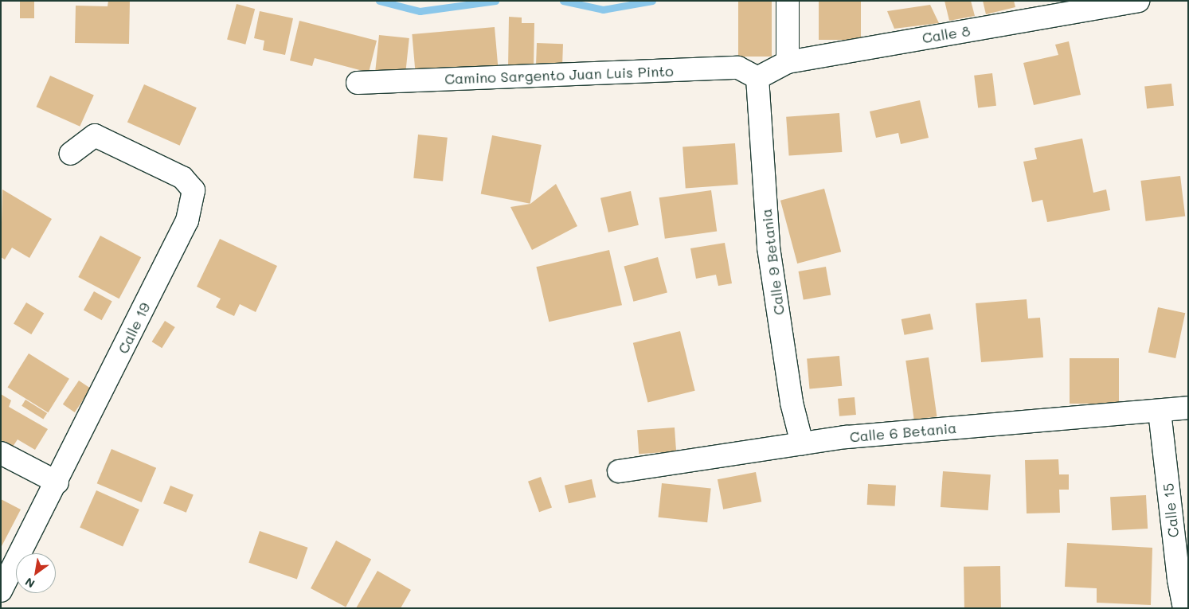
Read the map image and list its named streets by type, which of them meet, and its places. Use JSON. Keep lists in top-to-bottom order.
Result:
{
  "streets": {
    "street": [
      "Calle 8",
      "Camino Sargento Juan Luis Pinto",
      "Calle 9 Betania",
      "Calle 19",
      "Calle 6 Betania",
      "Calle 15"
    ]
  },
  "crossings": [
    ["Calle 8", "Camino Sargento Juan Luis Pinto"],
    ["Calle 8", "Calle 9 Betania"],
    ["Camino Sargento Juan Luis Pinto", "Calle 9 Betania"],
    ["Calle 9 Betania", "Calle 6 Betania"],
    ["Calle 6 Betania", "Calle 15"]
  ],
  "north": "bottom left"
}
